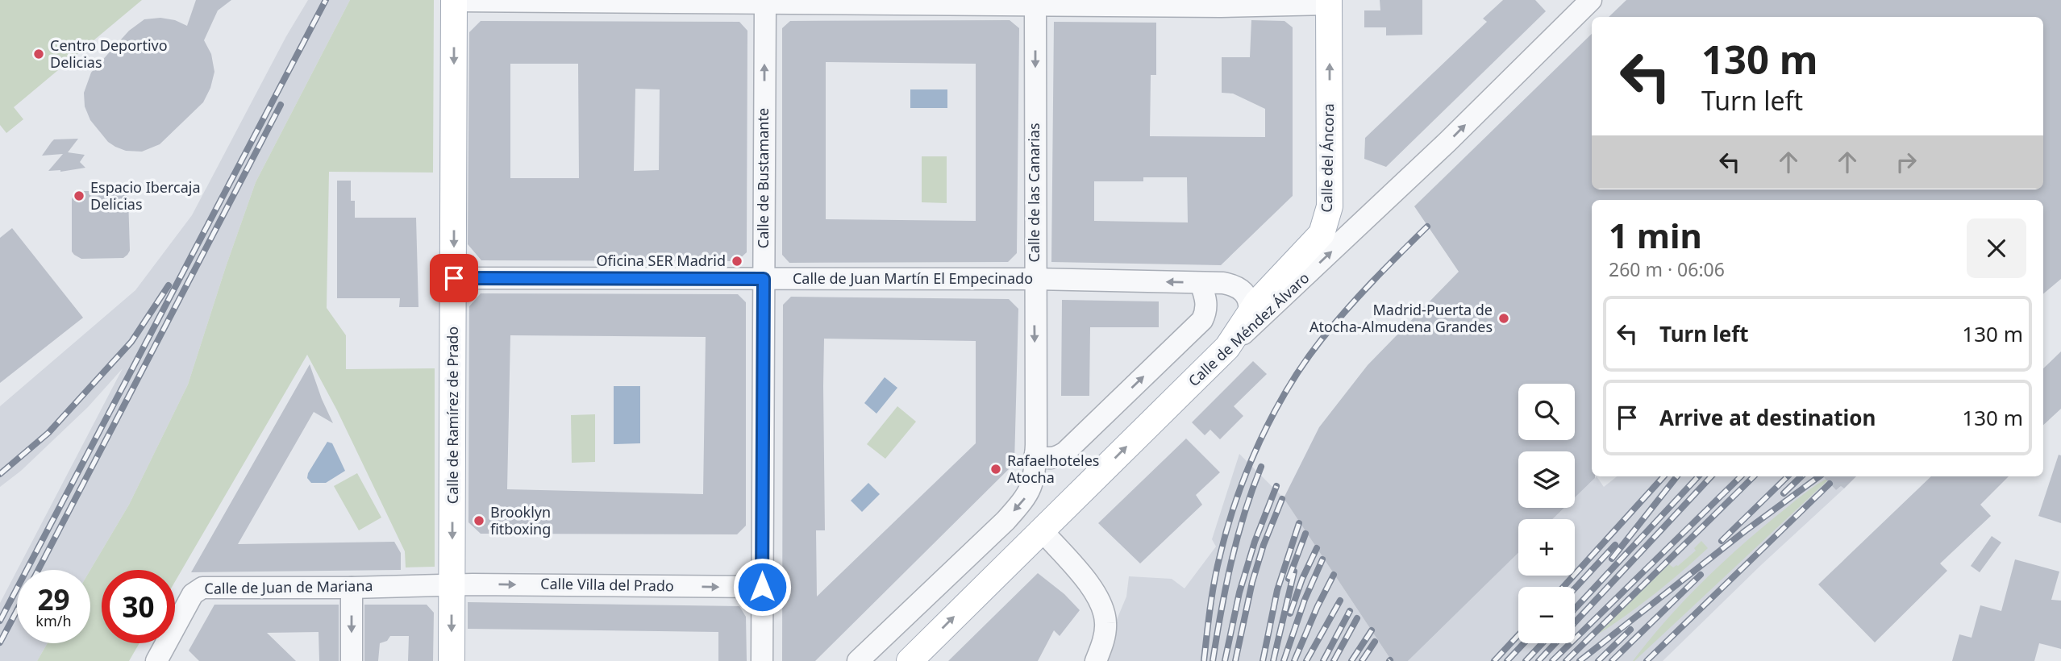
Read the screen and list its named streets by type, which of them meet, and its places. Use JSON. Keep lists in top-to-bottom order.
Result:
{
  "streets": {
    "main road": ["Calle del Áncora", "Calle de Méndez Álvaro", "Calle de Ramírez de Prado"],
    "street": [
      "Calle de Bustamante",
      "Calle de las Canarias",
      "Calle de Juan Martín El Empecinado",
      "Calle Villa del Prado",
      "Calle de Juan de Mariana"
    ]
  },
  "crossings": [
    ["Calle del Áncora", "Calle de Juan Martín El Empecinado"],
    ["Calle del Áncora", "Calle de Méndez Álvaro"],
    ["Calle de Bustamante", "Calle de Juan Martín El Empecinado"],
    ["Calle de Bustamante", "Calle Villa del Prado"],
    ["Calle de las Canarias", "Calle de Juan Martín El Empecinado"],
    ["Calle de Juan Martín El Empecinado", "Calle de Ramírez de Prado"],
    ["Calle de Ramírez de Prado", "Calle Villa del Prado"],
    ["Calle de Ramírez de Prado", "Calle de Juan de Mariana"],
    ["Calle Villa del Prado", "Calle de Juan de Mariana"]
  ],
  "one_way": [
    "Calle del Áncora",
    "Calle de Bustamante",
    "Calle de las Canarias",
    "Calle de Ramírez de Prado",
    "Calle Villa del Prado"
  ],
  "places": [
    "Centro Deportivo Delicias",
    "Espacio Ibercaja Delicias",
    "Oficina SER Madrid",
    "Madrid-Puerta de Atocha-Almudena Grandes",
    "Rafaelhoteles Atocha",
    "Brooklyn fitboxing"
  ],
  "page": {
    "turn": ["130 m", "Turn left"],
    "heading": ["1 min", "260 m · 06:06"],
    "list": [
      {
        "name": "Turn left",
        "value": "130 m"
      },
      {
        "name": "Arrive at destination",
        "value": "130 m"
      }
    ],
    "map_buttons": ["+", "−"],
    "speed": "29 km/h",
    "limit": "30"
  }
}
